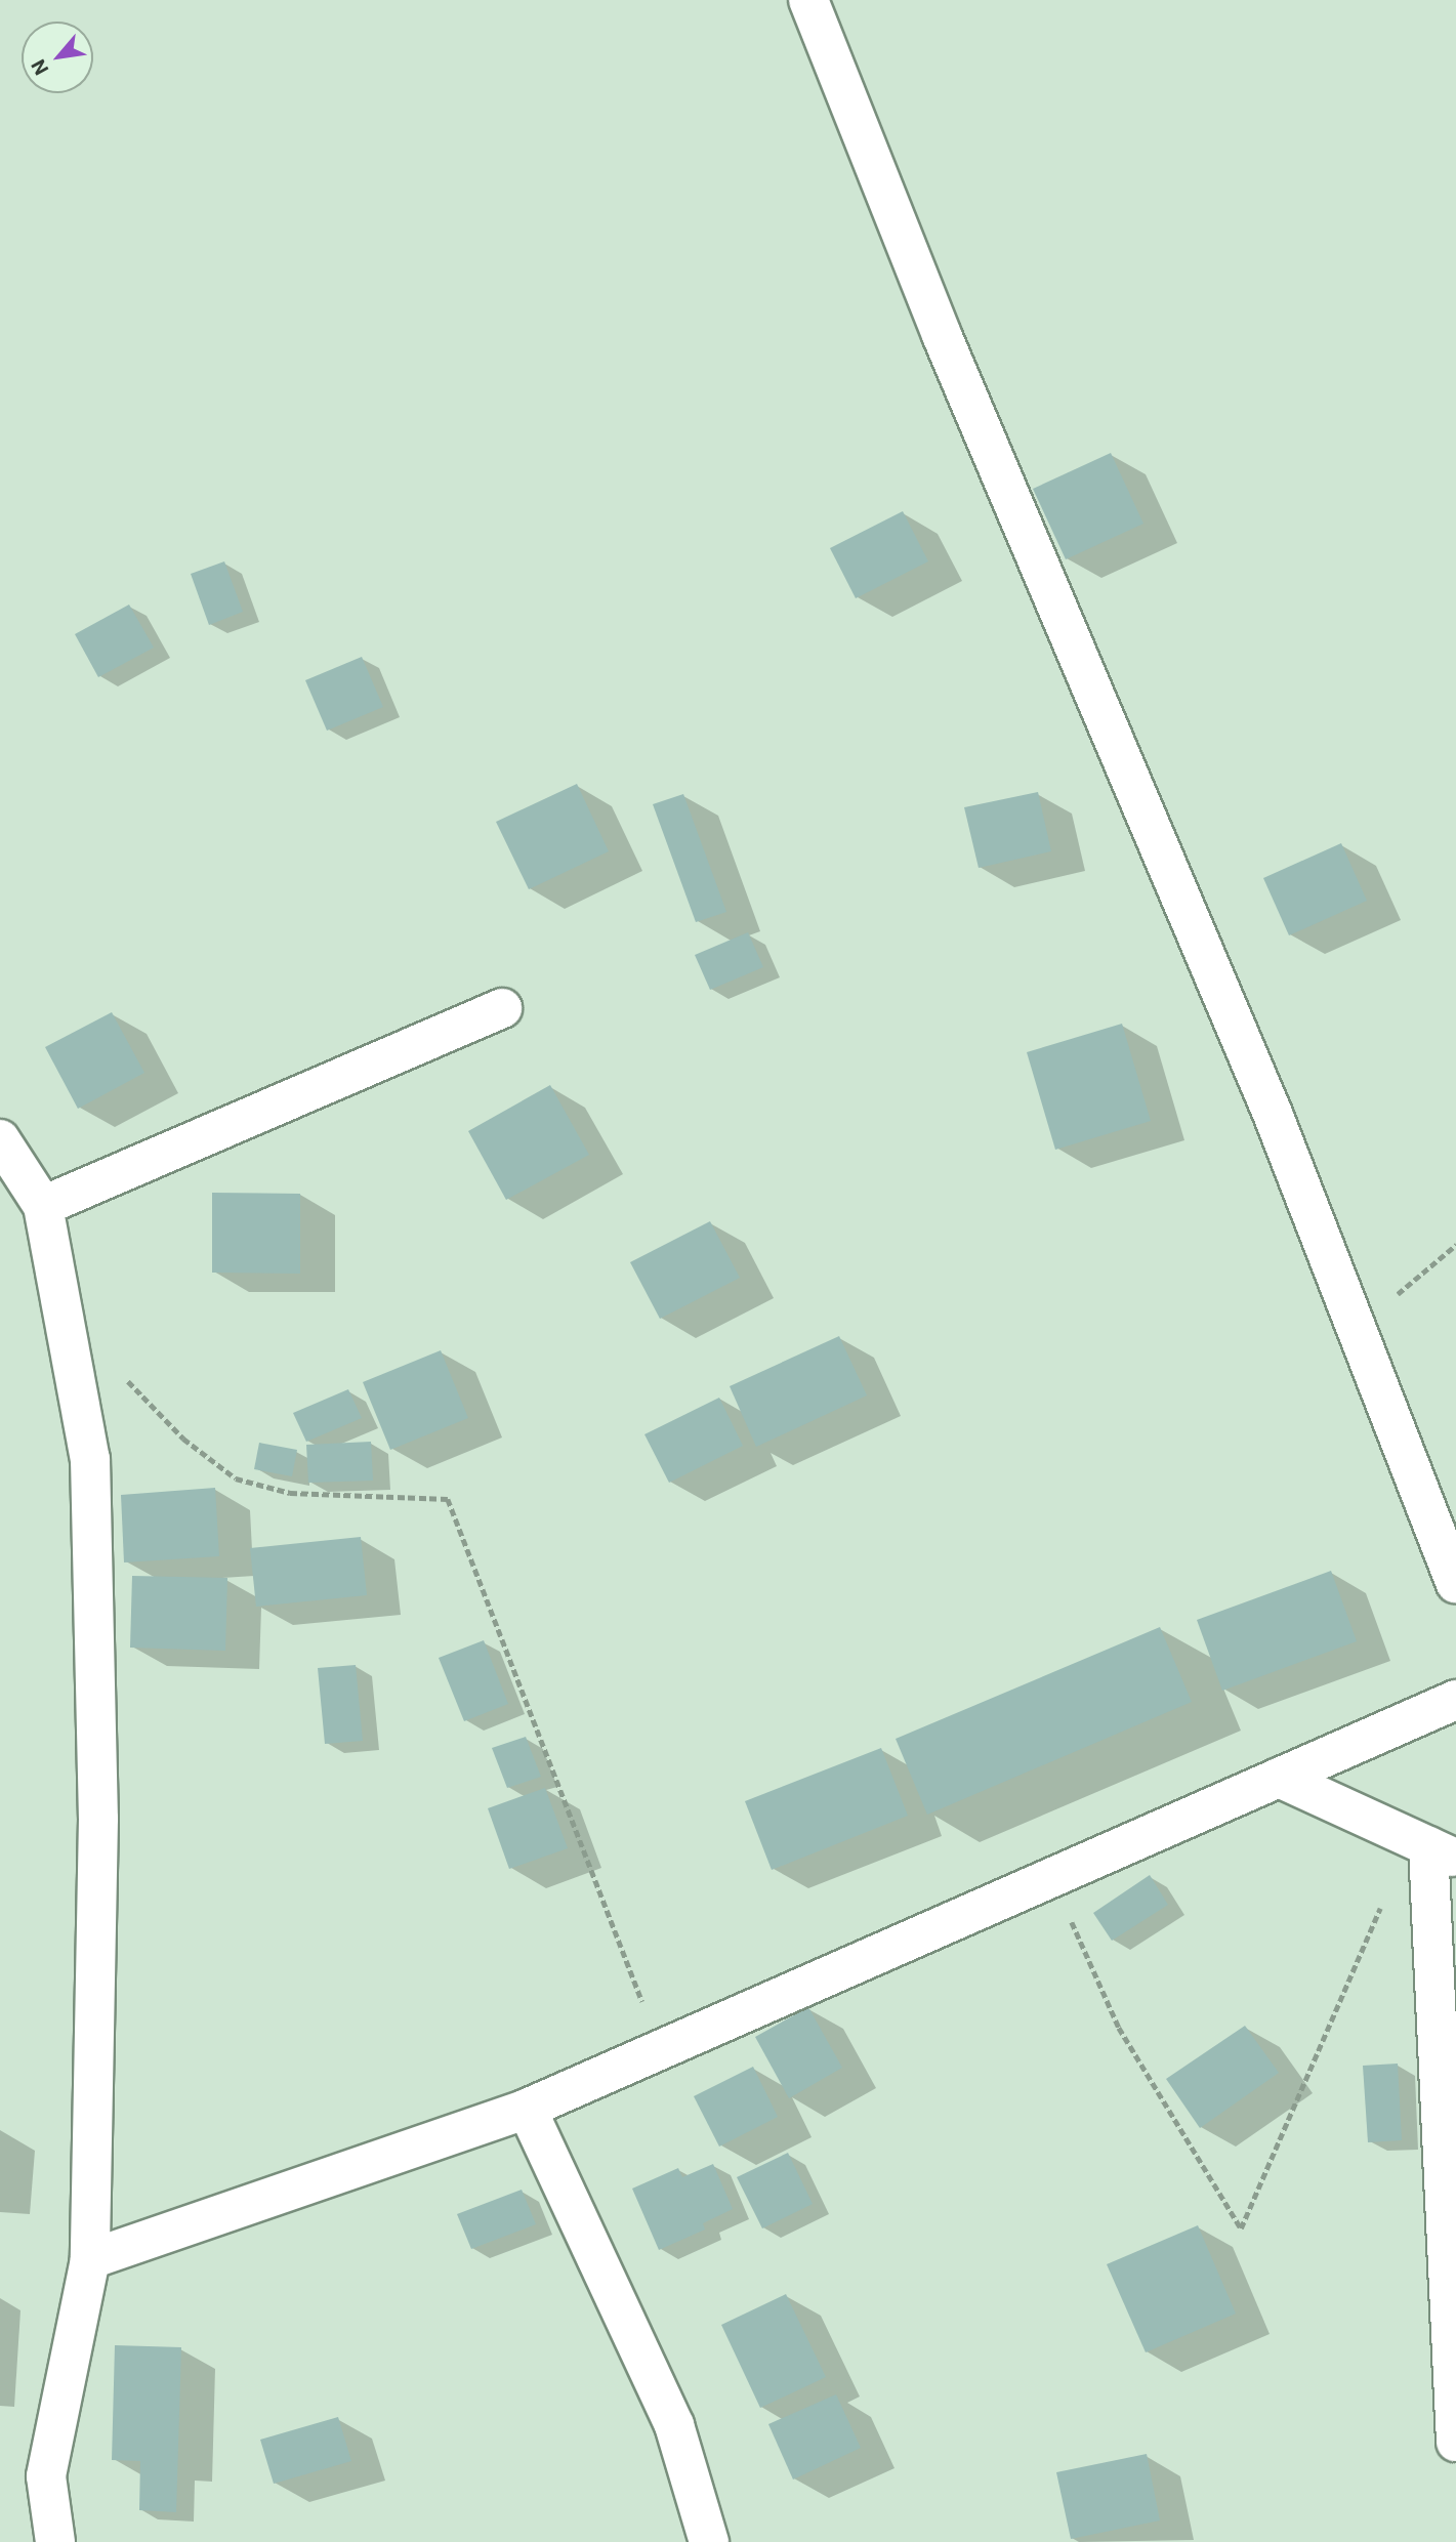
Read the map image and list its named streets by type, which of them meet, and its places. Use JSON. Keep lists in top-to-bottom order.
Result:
{
  "north": "bottom left"
}
